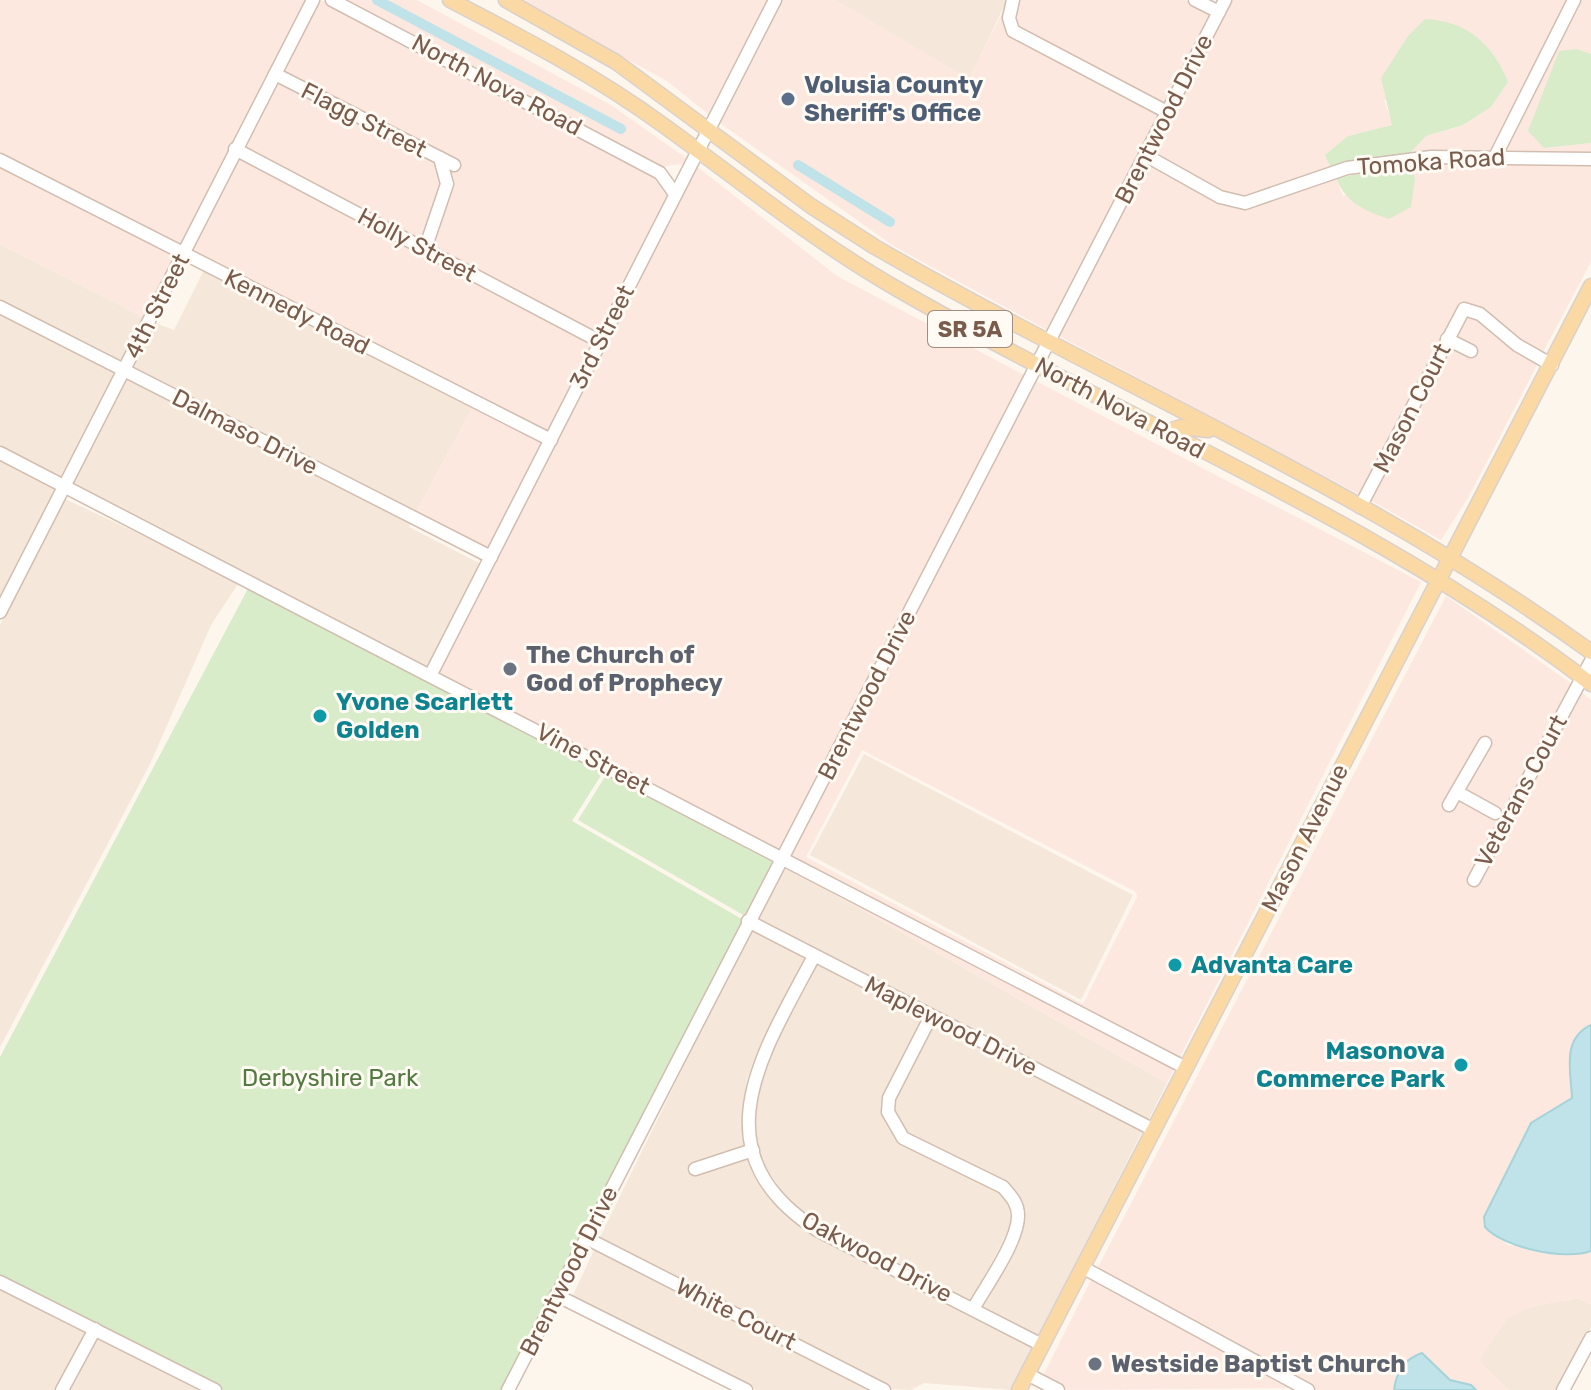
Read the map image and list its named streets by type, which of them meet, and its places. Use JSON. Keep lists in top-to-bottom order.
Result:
{
  "streets": {
    "main road": ["North Nova Road", "SR 5A", "Mason Avenue"],
    "street": [
      "Brentwood Drive",
      "Flagg Street",
      "Tomoka Road",
      "Holly Street",
      "4th Street",
      "Kennedy Road",
      "3rd Street",
      "Mason Court",
      "Dalmaso Drive",
      "Vine Street",
      "Veterans Court",
      "Maplewood Drive",
      "Oakwood Drive",
      "White Court"
    ]
  },
  "crossings": [
    ["North Nova Road", "Brentwood Drive"],
    ["North Nova Road", "3rd Street"],
    ["North Nova Road", "Mason Court"],
    ["North Nova Road", "Veterans Court"],
    ["North Nova Road", "Mason Avenue"],
    ["Brentwood Drive", "Tomoka Road"],
    ["Brentwood Drive", "Vine Street"],
    ["Brentwood Drive", "Maplewood Drive"],
    ["Brentwood Drive", "White Court"],
    ["Flagg Street", "4th Street"],
    ["Holly Street", "4th Street"],
    ["Holly Street", "3rd Street"],
    ["4th Street", "Kennedy Road"],
    ["4th Street", "Dalmaso Drive"],
    ["4th Street", "Vine Street"],
    ["Kennedy Road", "3rd Street"],
    ["3rd Street", "Dalmaso Drive"],
    ["3rd Street", "Vine Street"],
    ["Mason Court", "Mason Avenue"],
    ["Vine Street", "Mason Avenue"],
    ["Mason Avenue", "Maplewood Drive"],
    ["Mason Avenue", "Oakwood Drive"],
    ["Maplewood Drive", "Oakwood Drive"]
  ],
  "parks": ["Derbyshire Park"],
  "places": [
    "Volusia County Sheriff's Office",
    "The Church of God of Prophecy",
    "Yvone Scarlett Golden",
    "Advanta Care",
    "Masonova Commerce Park",
    "Westside Baptist Church"
  ]
}
